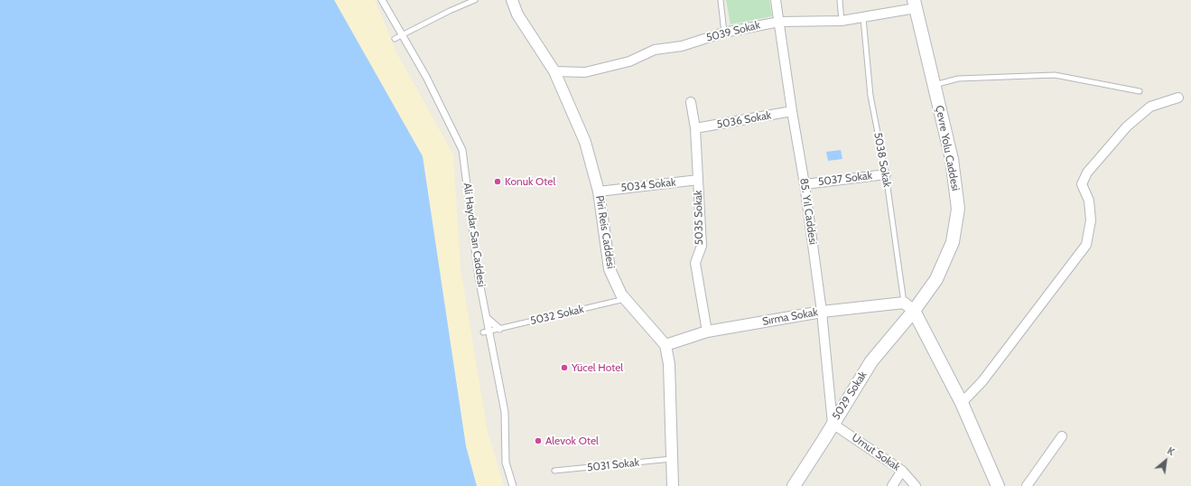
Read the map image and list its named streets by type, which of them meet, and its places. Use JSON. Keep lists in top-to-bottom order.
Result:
{
  "streets": {
    "main road": ["Çevre Yolu Caddesi", "5029 Sokak"],
    "street": [
      "5039 Sokak",
      "5036 Sokak",
      "5037 Sokak",
      "5034 Sokak",
      "85. Yıl Caddesi",
      "5035 Sokak",
      "Piri Reis Caddesi",
      "Ali Haydar Sarı Caddesi",
      "Sırma Sokak",
      "Umut Sokak"
    ],
    "lane": ["5038 Sokak", "5032 Sokak", "5031 Sokak"]
  },
  "crossings": [
    ["5039 Sokak", "Çevre Yolu Caddesi"],
    ["5039 Sokak", "5038 Sokak"],
    ["5039 Sokak", "85. Yıl Caddesi"],
    ["5039 Sokak", "Piri Reis Caddesi"],
    ["5036 Sokak", "85. Yıl Caddesi"],
    ["5036 Sokak", "5035 Sokak"],
    ["Çevre Yolu Caddesi", "5029 Sokak"],
    ["5038 Sokak", "5037 Sokak"],
    ["5038 Sokak", "Sırma Sokak"],
    ["5037 Sokak", "85. Yıl Caddesi"],
    ["5034 Sokak", "5035 Sokak"],
    ["5034 Sokak", "Piri Reis Caddesi"],
    ["85. Yıl Caddesi", "Sırma Sokak"],
    ["85. Yıl Caddesi", "5029 Sokak"],
    ["85. Yıl Caddesi", "Umut Sokak"],
    ["5035 Sokak", "Sırma Sokak"],
    ["Piri Reis Caddesi", "5032 Sokak"],
    ["Piri Reis Caddesi", "Sırma Sokak"],
    ["Ali Haydar Sarı Caddesi", "5032 Sokak"],
    ["5029 Sokak", "Umut Sokak"]
  ],
  "places": ["Konuk Otel", "Yücel Hotel", "Alevok Otel"],
  "north": "top right"
}
